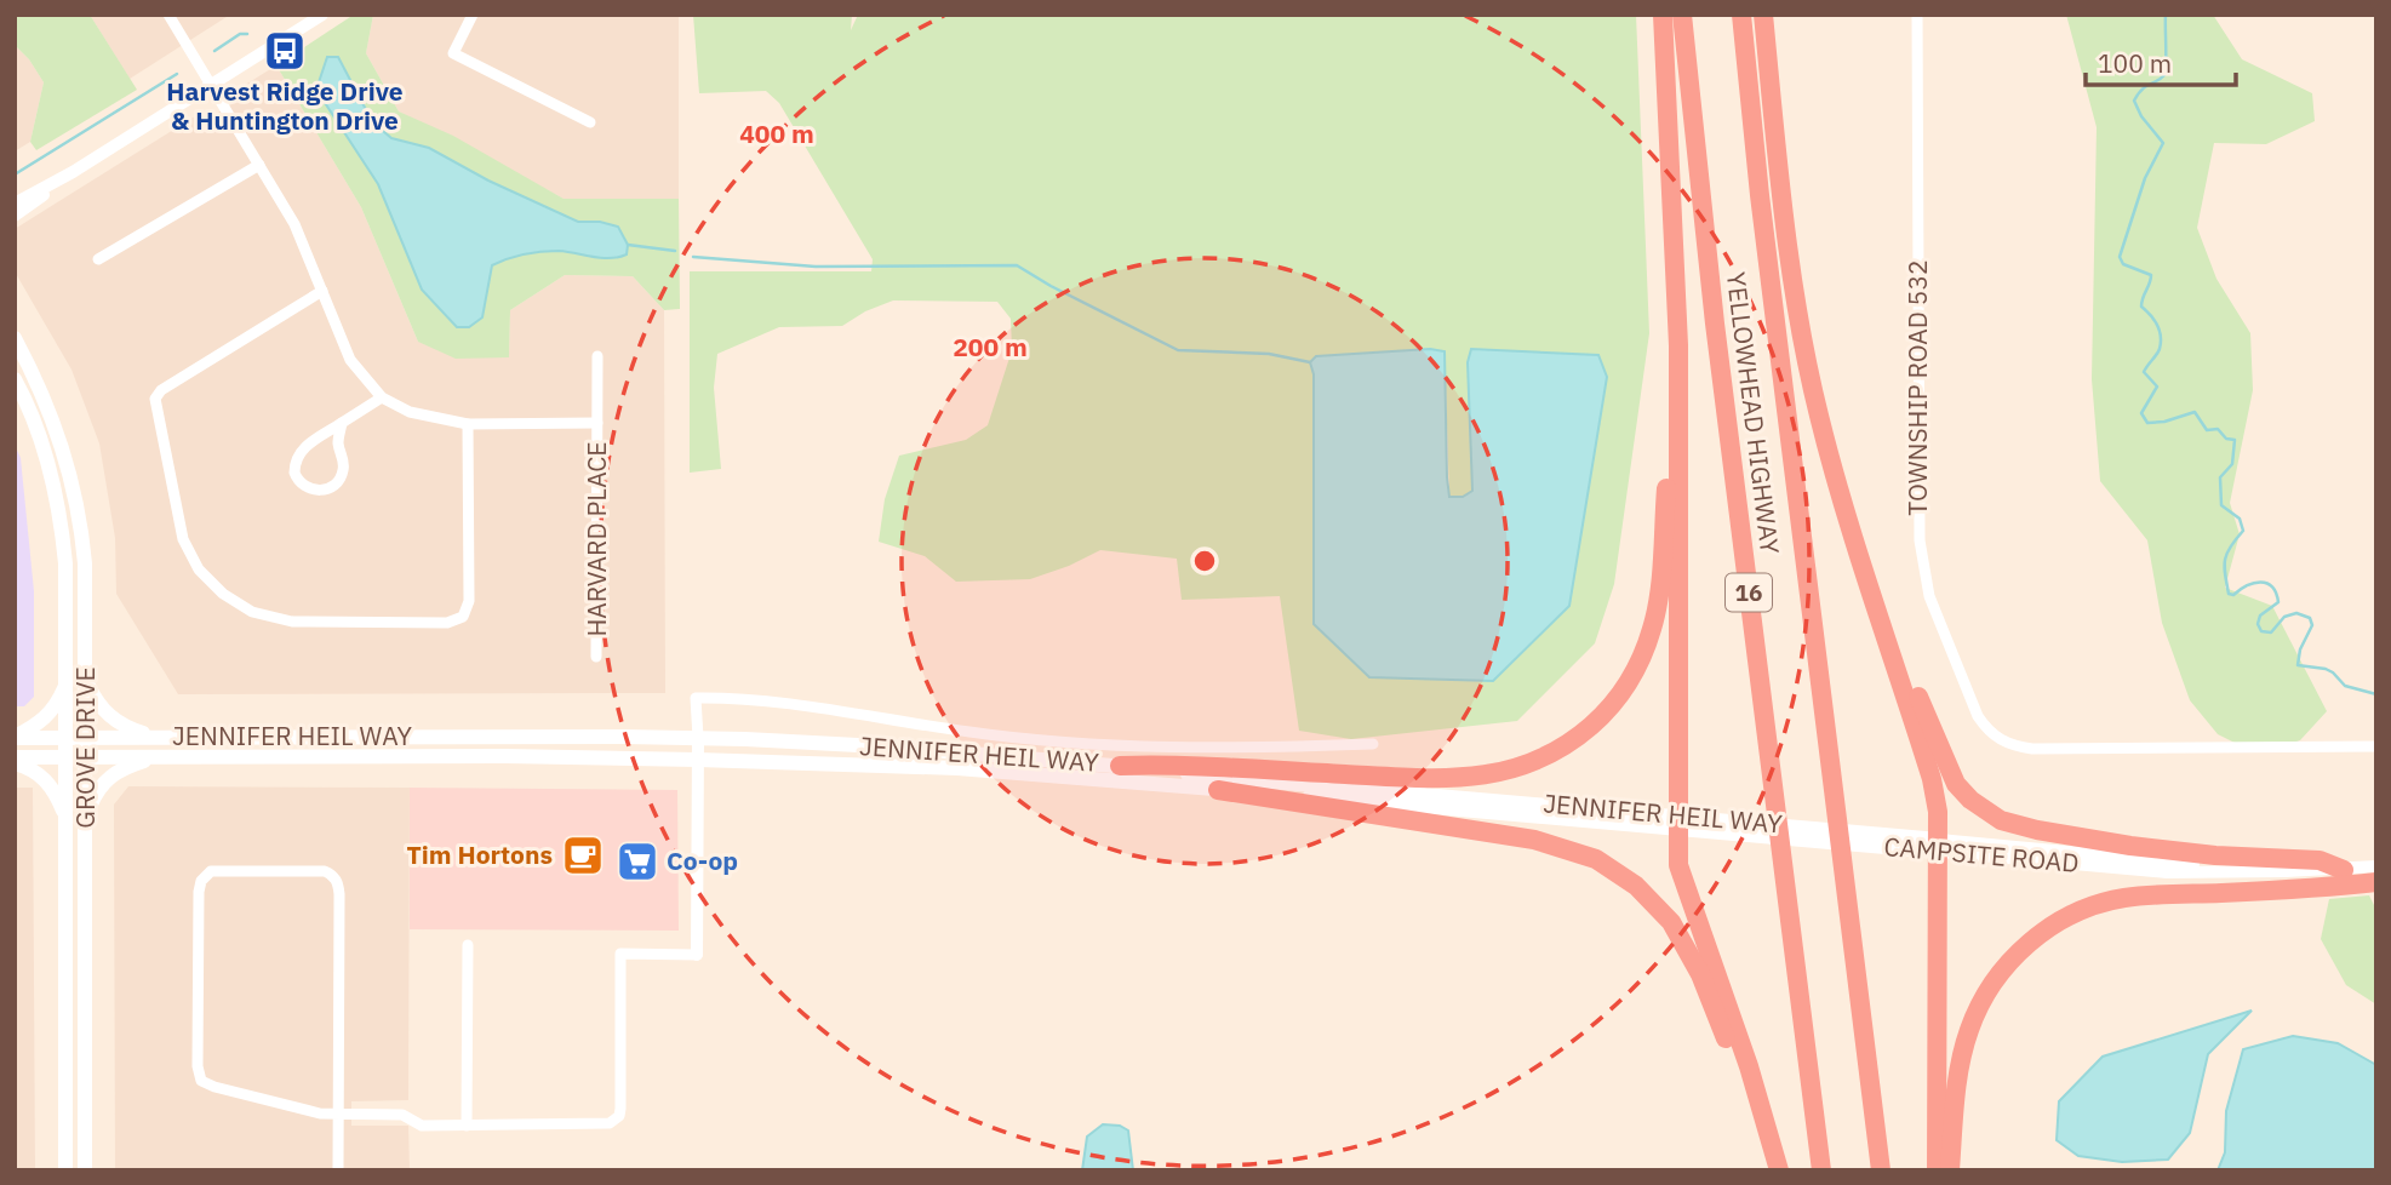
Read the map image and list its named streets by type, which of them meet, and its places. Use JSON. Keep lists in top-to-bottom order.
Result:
{
  "streets": {
    "highway": ["YELLOWHEAD HIGHWAY", "16"],
    "main road": ["JENNIFER HEIL WAY", "GROVE DRIVE", "CAMPSITE ROAD"],
    "street": ["TOWNSHIP ROAD 532", "HARVARD PLACE"]
  },
  "crossings": [
    ["JENNIFER HEIL WAY", "GROVE DRIVE"],
    ["JENNIFER HEIL WAY", "CAMPSITE ROAD"]
  ],
  "places": {
    "bus stop": ["Harvest Ridge Drive & Huntington Drive"],
    "cafe": ["Tim Hortons"],
    "supermarket": ["Co-op"]
  },
  "scale_bar": "100 m",
  "rings": ["400 m", "200 m"]
}
